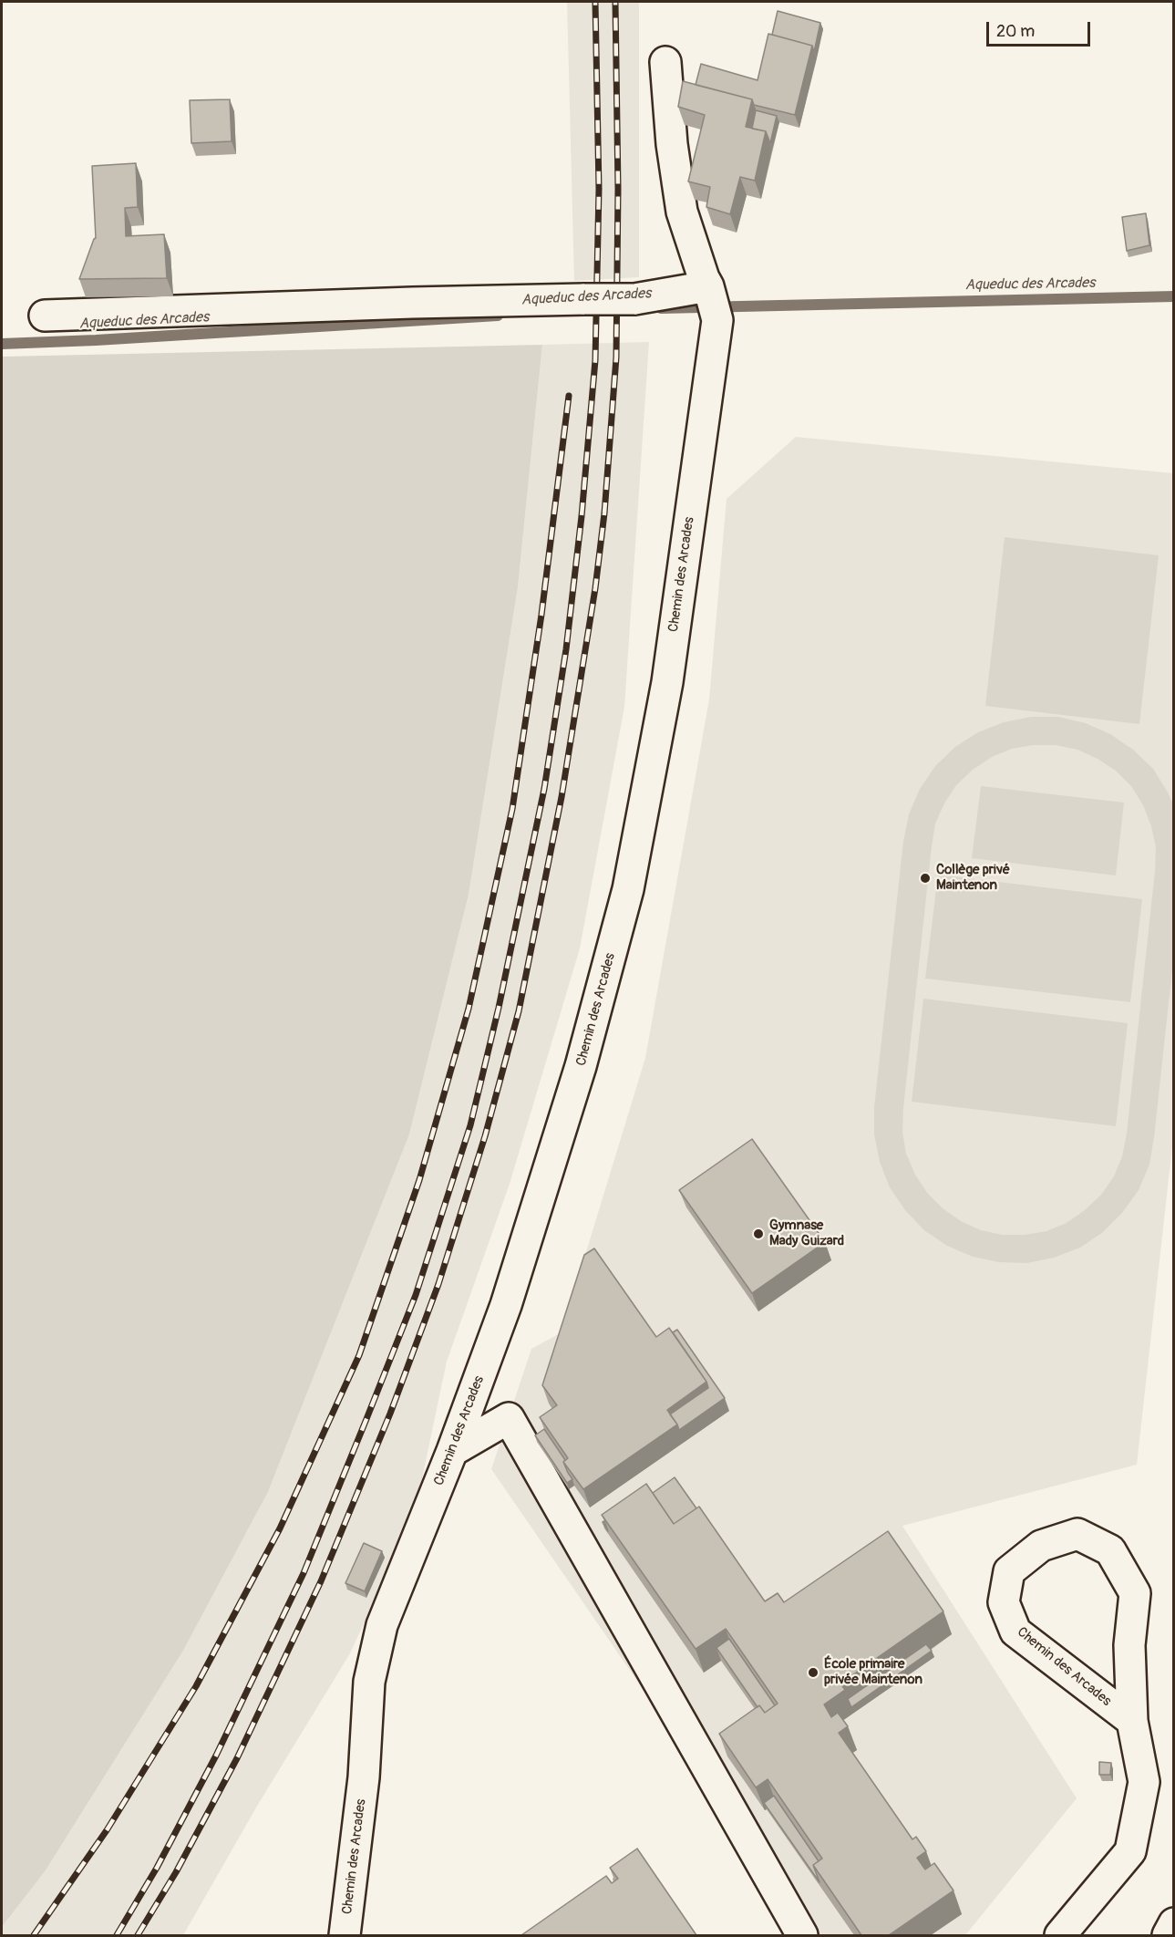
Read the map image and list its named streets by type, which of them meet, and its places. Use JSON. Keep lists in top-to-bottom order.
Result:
{
  "streets": {
    "street": ["Chemin des Arcades"]
  },
  "water": ["Aqueduc des Arcades"],
  "places": ["Collège privé Maintenon", "Gymnase Mady Guizard", "École primaire privée Maintenon"],
  "scale_bar": "20 m"
}
